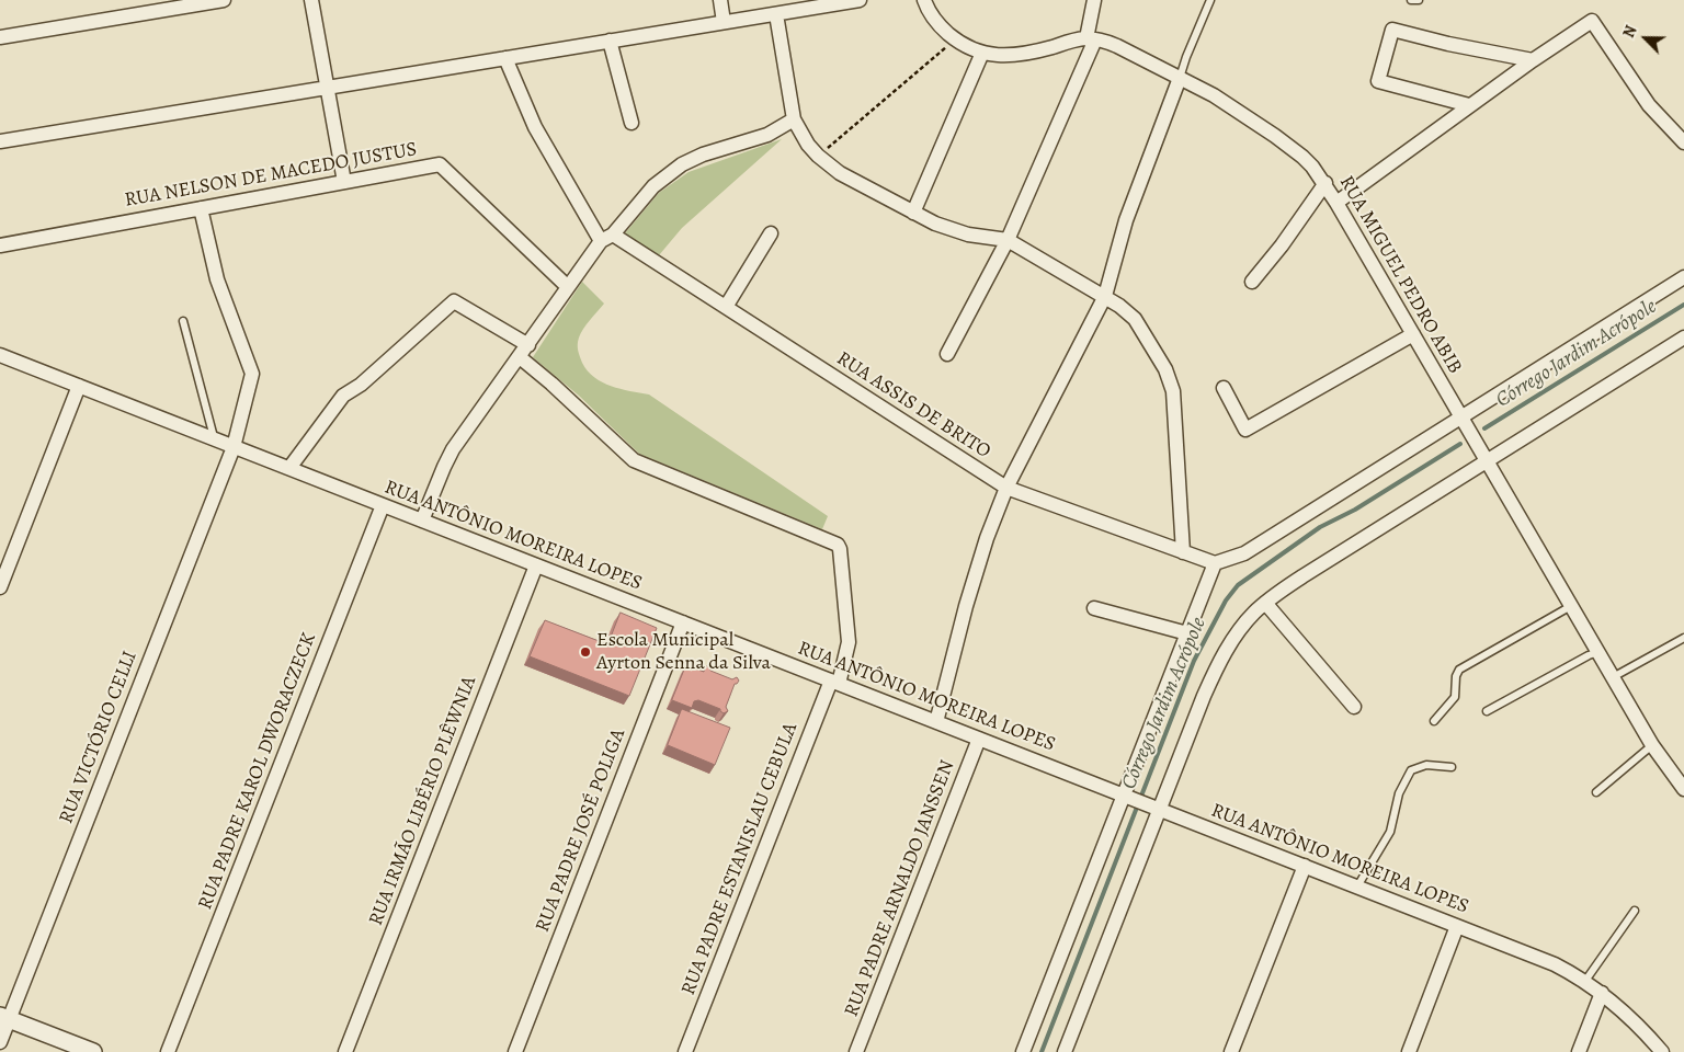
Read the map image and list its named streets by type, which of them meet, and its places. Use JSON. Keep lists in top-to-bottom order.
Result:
{
  "streets": {
    "street": [
      "RUA NELSON DE MACEDO JUSTUS",
      "RUA MIGUEL PEDRO ABIB",
      "RUA ASSIS DE BRITO",
      "RUA ANTÔNIO MOREIRA LOPES",
      "RUA VICTÓRIO CELLI",
      "RUA PADRE KAROL DWORACZECK",
      "RUA IRMÃO LIBÉRIO PLÊWNIA",
      "RUA PADRE JOSÉ POLIGA",
      "RUA PADRE ESTANISLAU CEBULA",
      "RUA PADRE ARNALDO JANSSEN"
    ]
  },
  "crossings": [
    ["RUA NELSON DE MACEDO JUSTUS", "RUA VICTÓRIO CELLI"],
    ["RUA ANTÔNIO MOREIRA LOPES", "RUA VICTÓRIO CELLI"],
    ["RUA ANTÔNIO MOREIRA LOPES", "RUA PADRE KAROL DWORACZECK"],
    ["RUA ANTÔNIO MOREIRA LOPES", "RUA IRMÃO LIBÉRIO PLÊWNIA"],
    ["RUA ANTÔNIO MOREIRA LOPES", "RUA PADRE JOSÉ POLIGA"],
    ["RUA ANTÔNIO MOREIRA LOPES", "RUA PADRE ESTANISLAU CEBULA"],
    ["RUA ANTÔNIO MOREIRA LOPES", "RUA PADRE ARNALDO JANSSEN"]
  ],
  "water": ["Córrego Jardim Acrópole"],
  "places": ["Escola Municipal Ayrton Senna da Silva"],
  "north": "top left"
}
